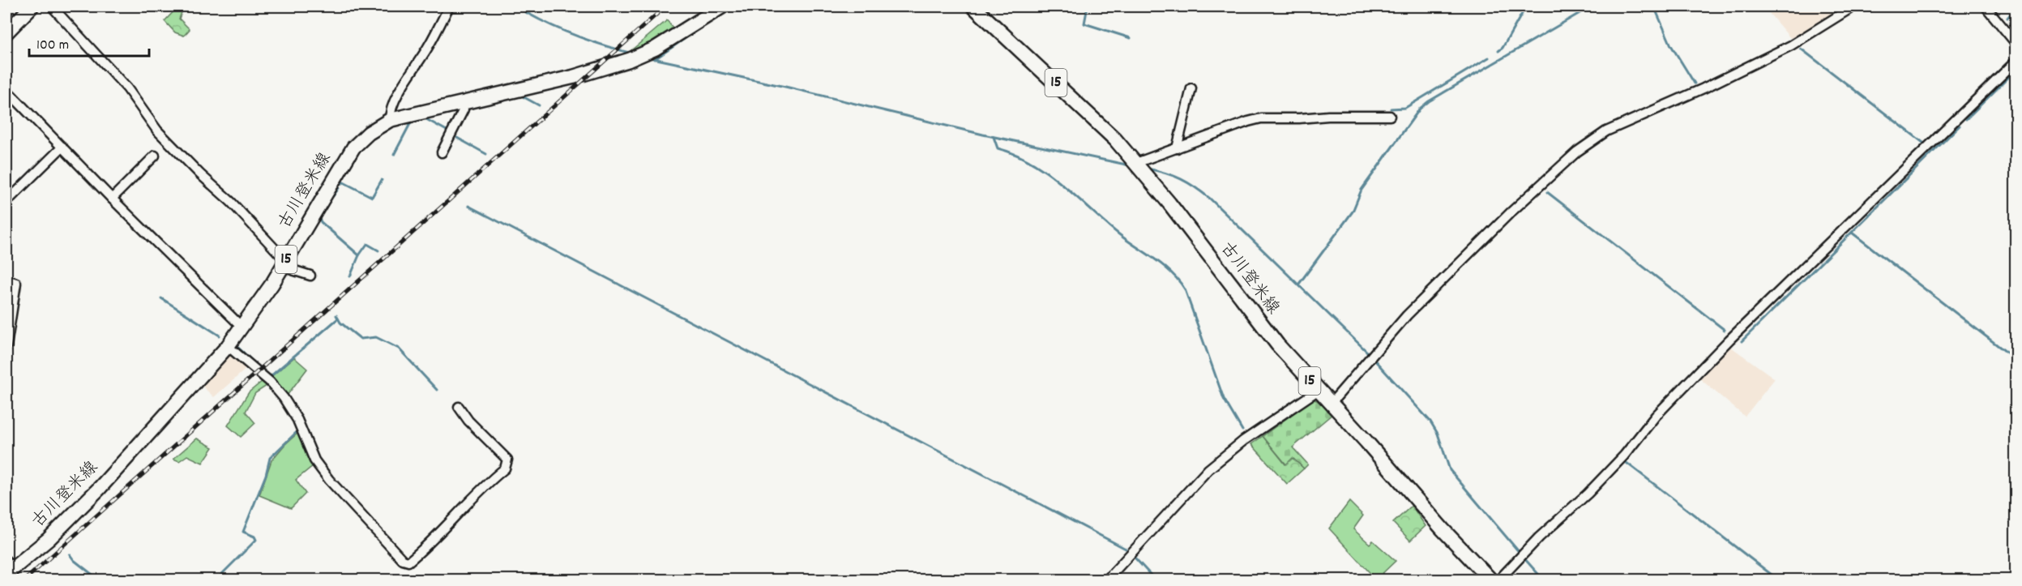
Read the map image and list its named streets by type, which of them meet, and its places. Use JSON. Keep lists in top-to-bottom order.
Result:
{
  "streets": {
    "main road": ["15", "古川登米線"]
  },
  "scale_bar": "100 m"
}
